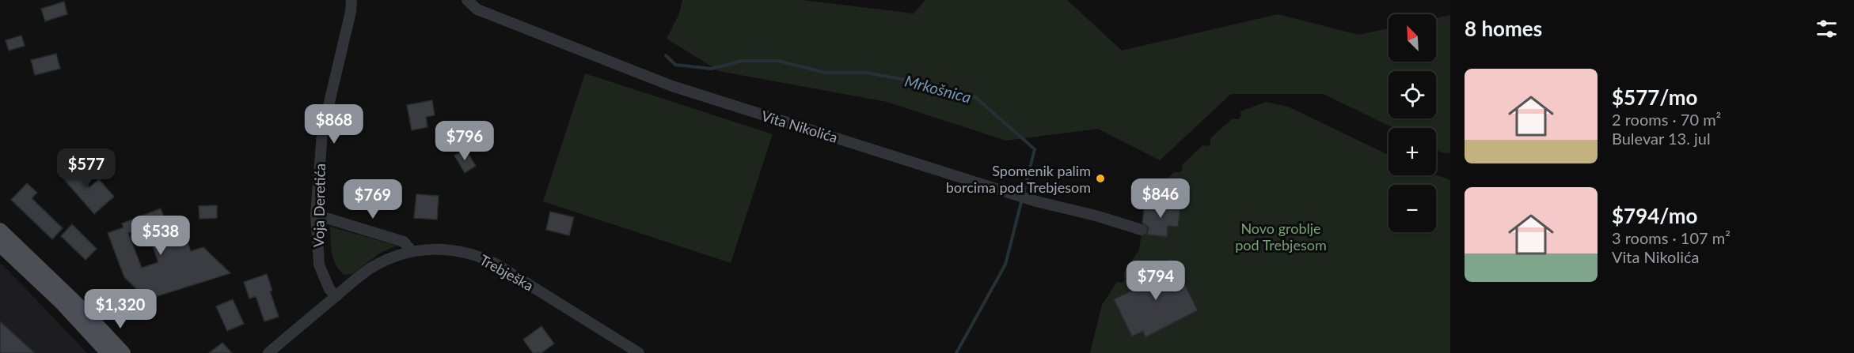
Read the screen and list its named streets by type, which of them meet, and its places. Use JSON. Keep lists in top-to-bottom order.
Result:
{
  "streets": {
    "street": ["Vita Nikolića", "Voja Deretića", "Trebješka"]
  },
  "crossings": [
    ["Voja Deretića", "Trebješka"]
  ],
  "water": ["Mrkošnica"],
  "parks": ["Novo groblje pod Trebjesom"],
  "places": ["Spomenik palim borcima pod Trebjesom"],
  "north": "top left",
  "page": {
    "heading": "8 homes",
    "map_buttons": ["+", "−"],
    "list": [
      {
        "name": "$577/mo",
        "note": "2 rooms · 70 m² · Bulevar 13. jul"
      },
      {
        "name": "$794/mo",
        "note": "3 rooms · 107 m² · Vita Nikolića"
      }
    ],
    "price": [
      "$868",
      "$796",
      "$577",
      "$846",
      "$769",
      "$538",
      "$794",
      "$1,320"
    ]
  }
}
